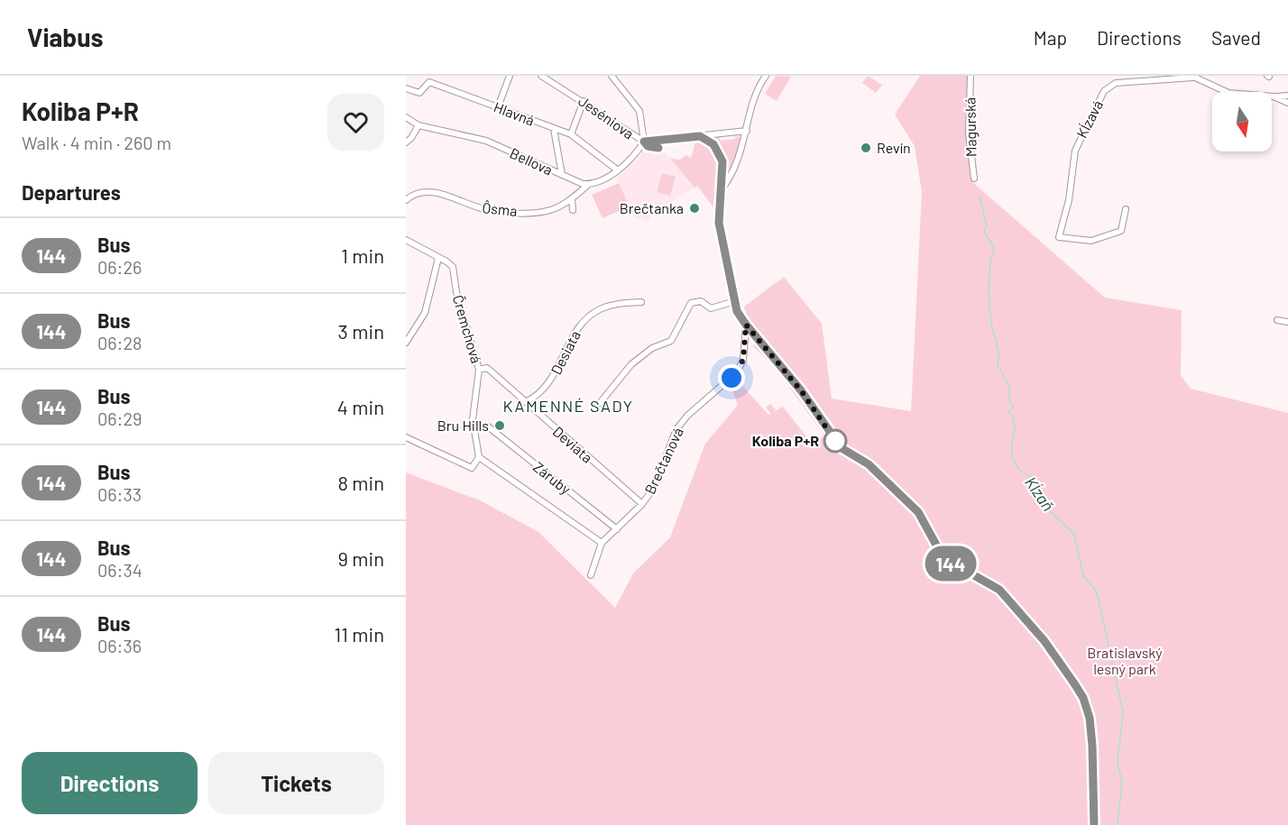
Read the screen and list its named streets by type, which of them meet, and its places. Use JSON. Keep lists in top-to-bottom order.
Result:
{
  "streets": {
    "street": [
      "Hlavná",
      "Jeséniova",
      "Kĺzavá",
      "Magurská",
      "Bellova",
      "Ôsma",
      "Čremchová",
      "Desiata",
      "Deviata",
      "Brečtanová",
      "Záruby"
    ]
  },
  "crossings": [
    ["Bellova", "Ôsma"],
    ["Čremchová", "Deviata"],
    ["Čremchová", "Záruby"],
    ["Desiata", "Deviata"],
    ["Deviata", "Brečtanová"],
    ["Brečtanová", "Záruby"]
  ],
  "districts": ["KAMENNÉ SADY"],
  "water": ["Kĺzaň"],
  "parks": ["Bratislavský lesný park"],
  "places": [
    "Revín",
    "Brečtanka",
    "Bru Hills",
    "Koliba P+R"
  ],
  "lines": ["bus line 144"],
  "north": "bottom",
  "page": {
    "header": "Viabus",
    "nav": ["Map", "Directions", "Saved"],
    "heading": [
      ["Koliba P+R", "Walk · 4 min · 260 m"],
      "Departures"
    ],
    "on_map": "144",
    "list": [
      {
        "mark": "144",
        "name": "Bus",
        "note": "06:26",
        "value": "1 min"
      },
      {
        "mark": "144",
        "name": "Bus",
        "note": "06:28",
        "value": "3 min"
      },
      {
        "mark": "144",
        "name": "Bus",
        "note": "06:29",
        "value": "4 min"
      },
      {
        "mark": "144",
        "name": "Bus",
        "note": "06:33",
        "value": "8 min"
      },
      {
        "mark": "144",
        "name": "Bus",
        "note": "06:34",
        "value": "9 min"
      },
      {
        "mark": "144",
        "name": "Bus",
        "note": "06:36",
        "value": "11 min"
      }
    ],
    "buttons": ["Directions", "Tickets"]
  }
}
